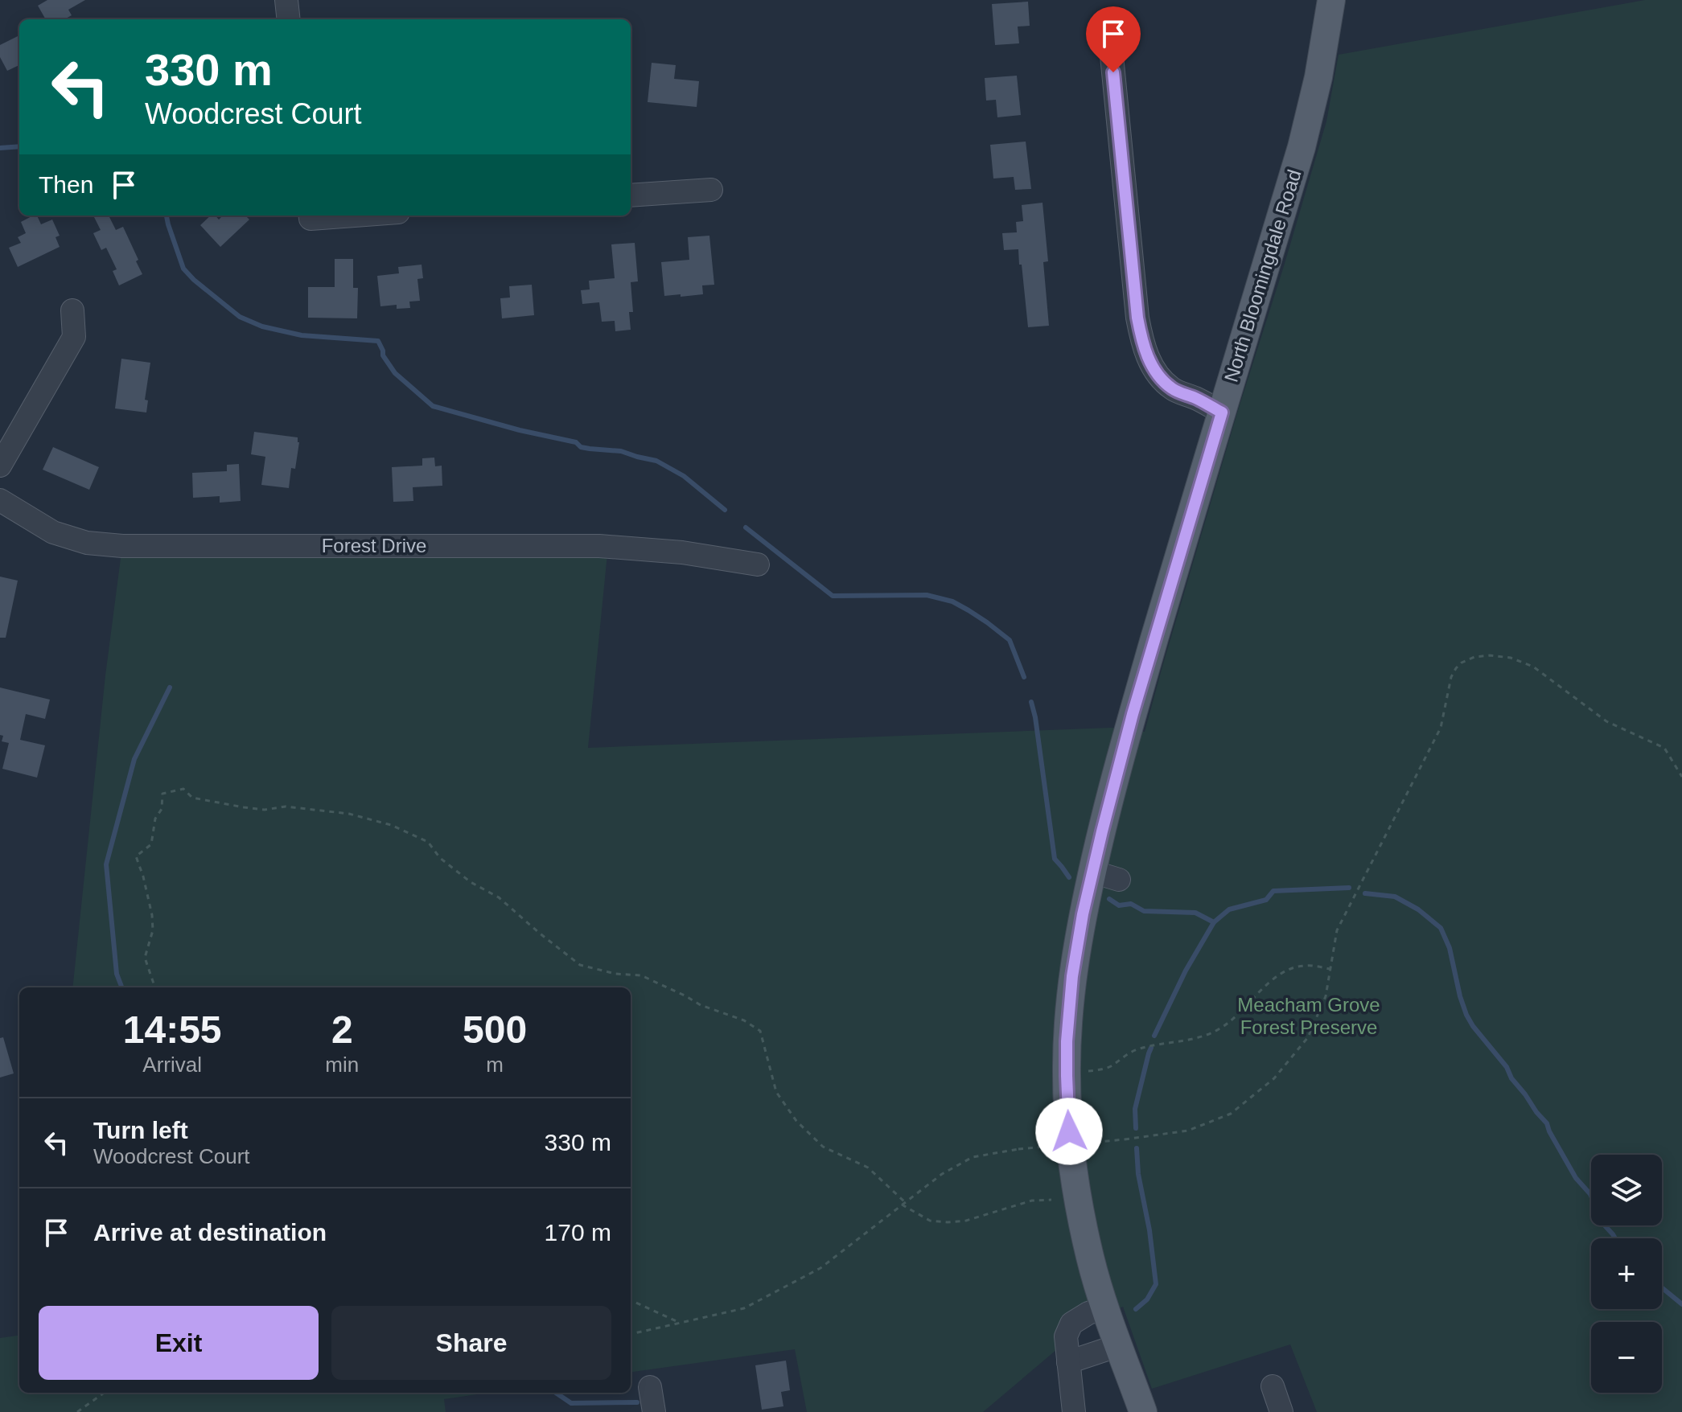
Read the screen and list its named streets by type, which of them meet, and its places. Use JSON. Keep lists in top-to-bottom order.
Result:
{
  "streets": {
    "main road": ["North Bloomingdale Road"],
    "street": ["Forest Drive"]
  },
  "parks": ["Meacham Grove Forest Preserve"],
  "page": {
    "turn": ["330 m", "Woodcrest Court"],
    "then": "Then",
    "eta": [
      "14:55",
      "Arrival",
      "2",
      "min",
      "500",
      "m"
    ],
    "list": [
      {
        "name": "Turn left",
        "note": "Woodcrest Court",
        "value": "330 m"
      },
      {
        "name": "Arrive at destination",
        "value": "170 m"
      }
    ],
    "map_buttons": ["+", "−"],
    "buttons": ["Exit", "Share"]
  }
}
